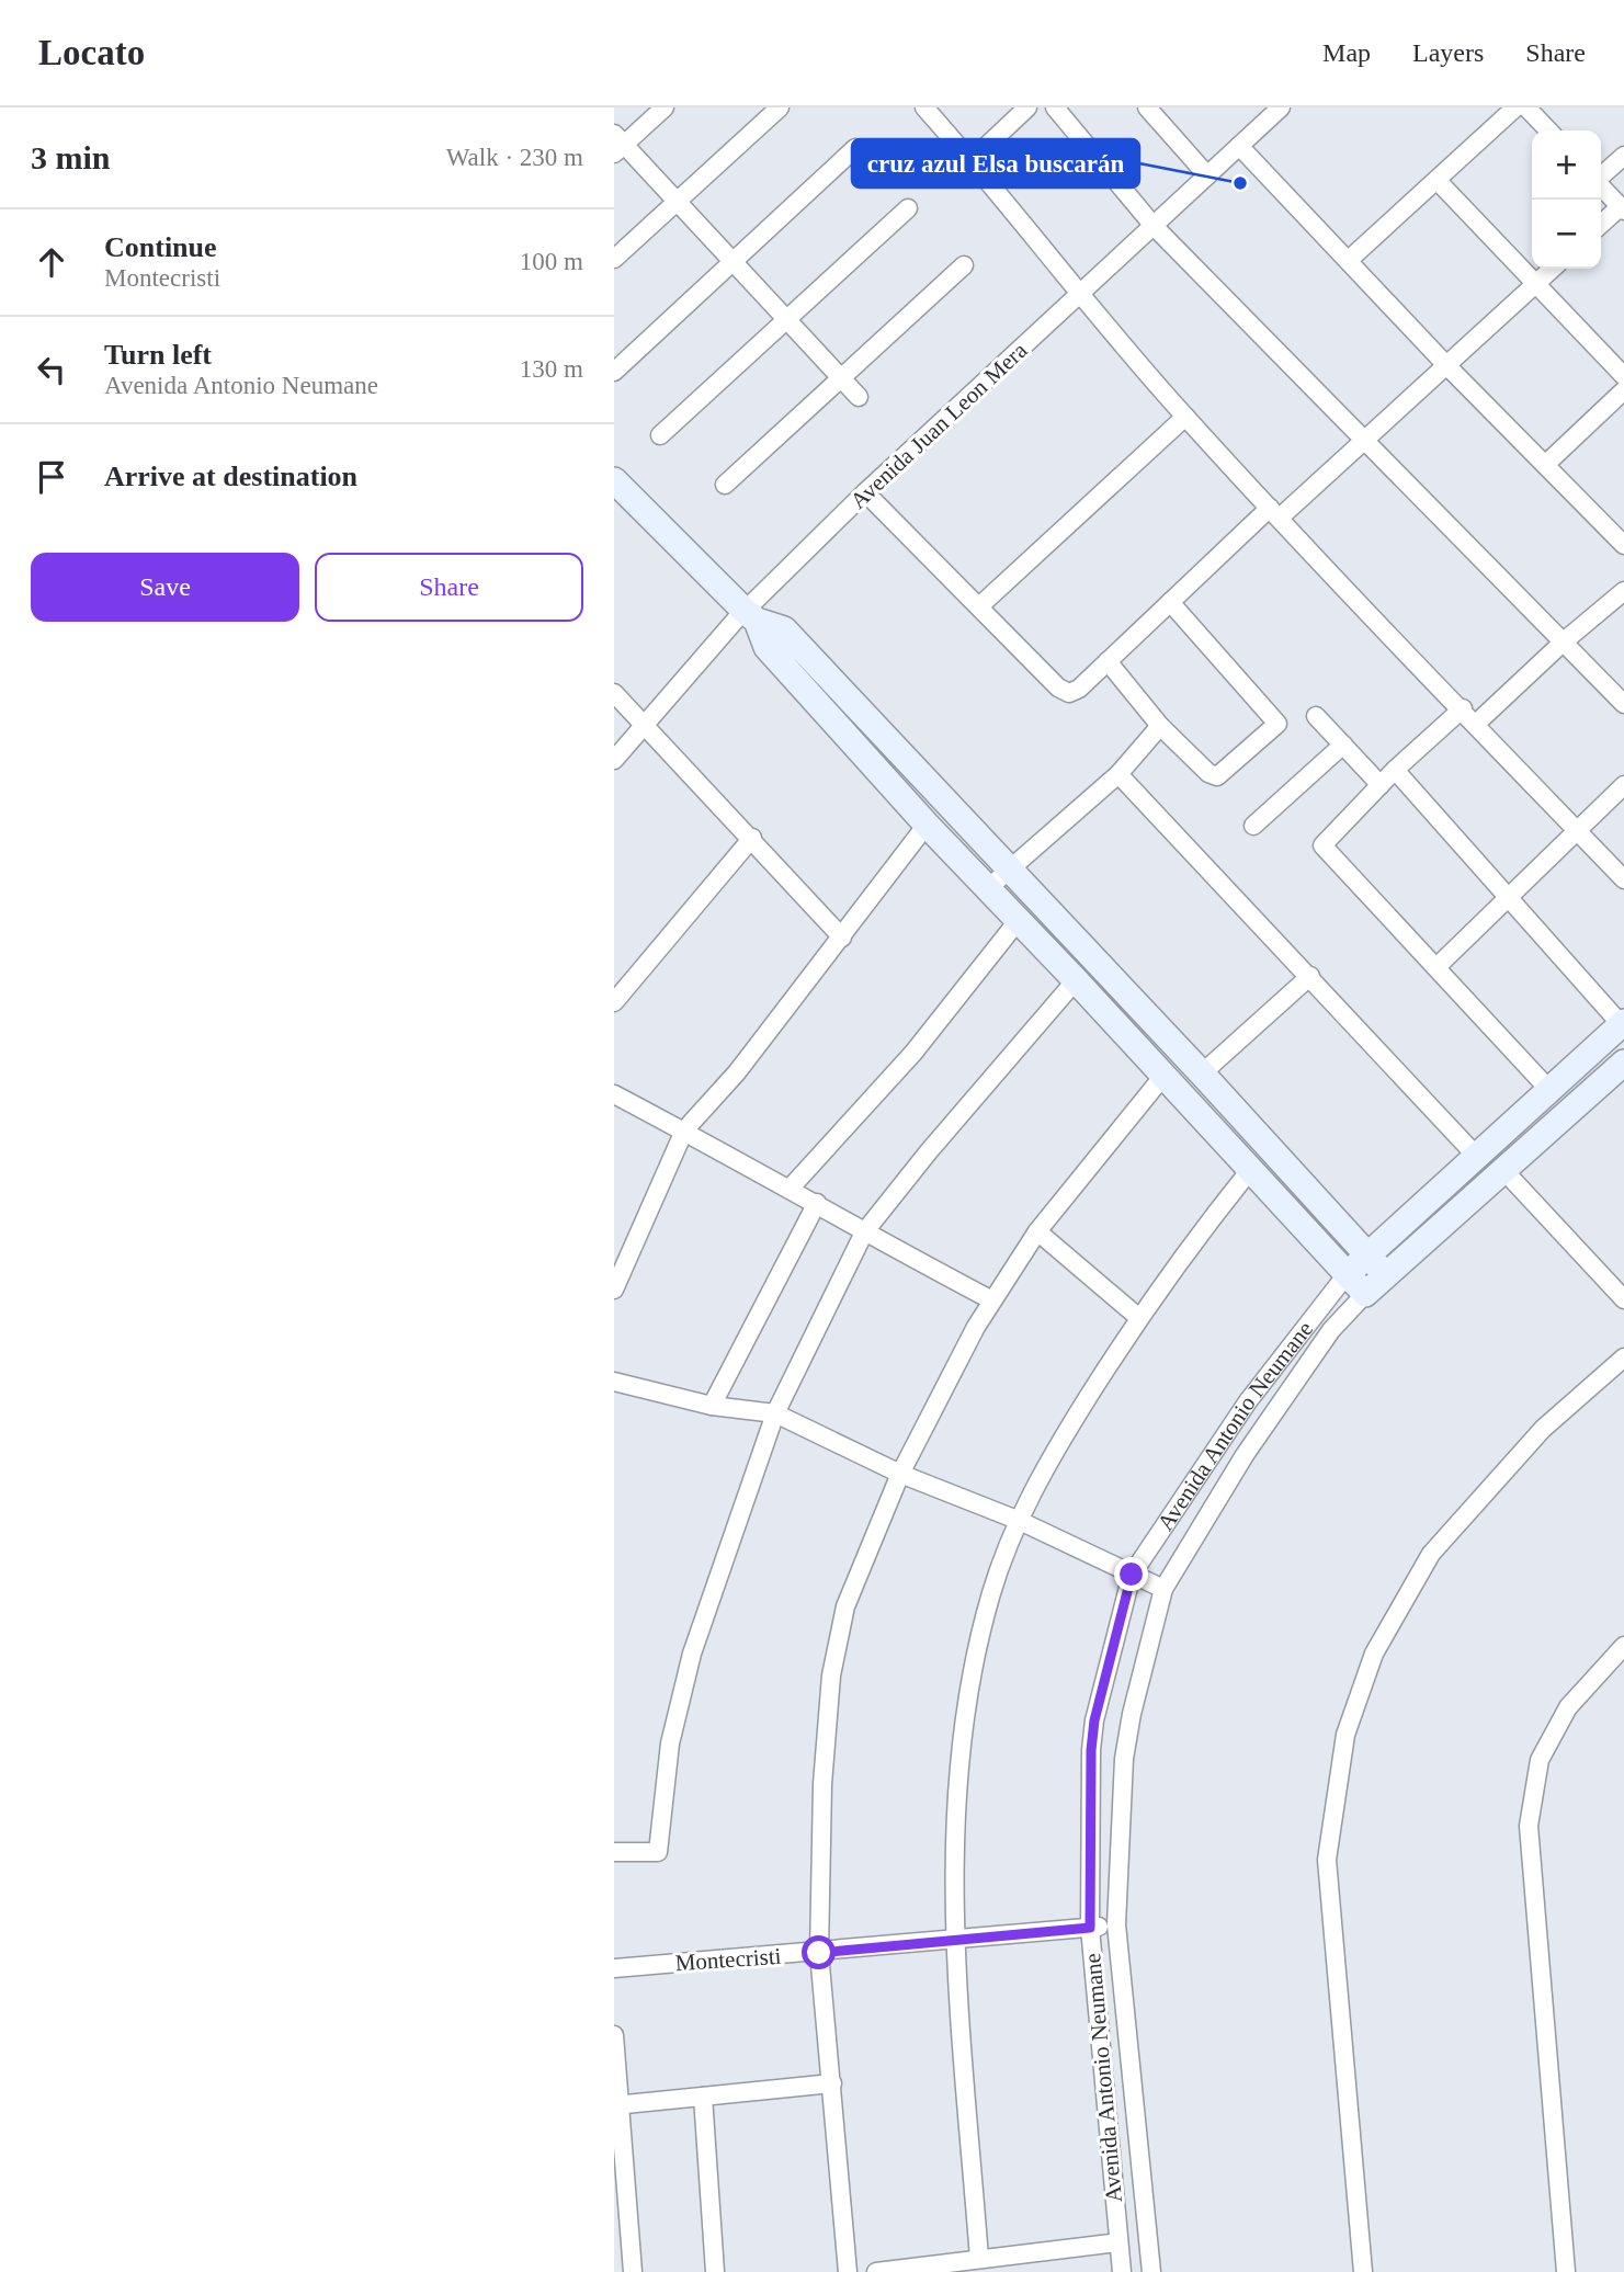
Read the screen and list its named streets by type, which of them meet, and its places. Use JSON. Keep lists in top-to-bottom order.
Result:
{
  "streets": {
    "street": ["Avenida Juan Leon Mera", "Avenida Antonio Neumane", "Montecristi"]
  },
  "crossings": [
    ["Avenida Antonio Neumane", "Montecristi"]
  ],
  "places": ["cruz azul Elsa buscarán"],
  "page": {
    "header": "Locato",
    "nav": ["Map", "Layers", "Share"],
    "heading": ["3 min", "Walk · 230 m"],
    "map_buttons": ["+", "−"],
    "list": [
      ["Continue", "Montecristi", "100 m"],
      ["Turn left", "Avenida Antonio Neumane", "130 m"],
      "Arrive at destination"
    ],
    "buttons": ["Save", "Share"]
  }
}
